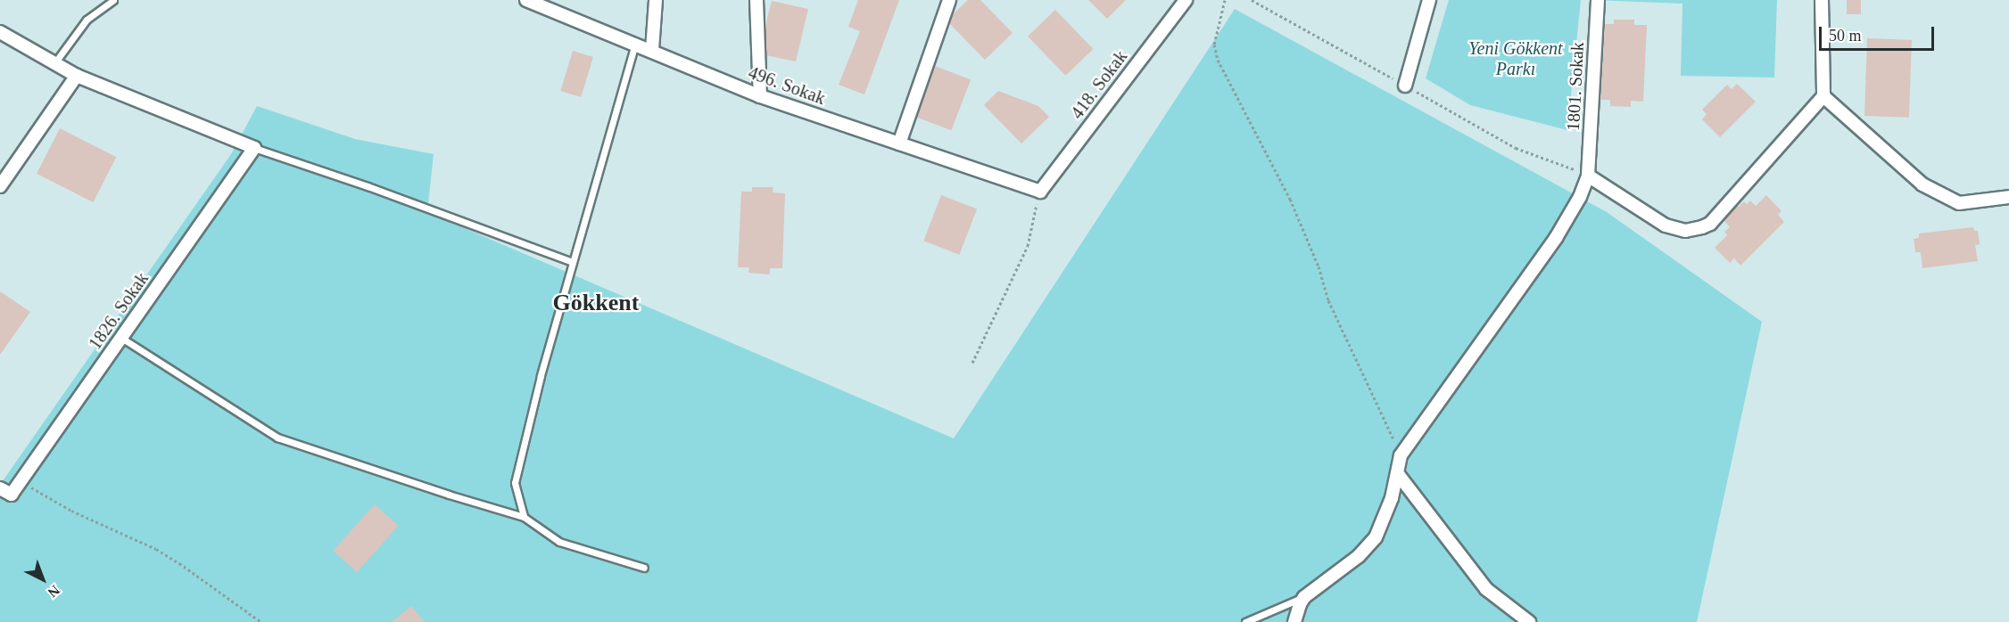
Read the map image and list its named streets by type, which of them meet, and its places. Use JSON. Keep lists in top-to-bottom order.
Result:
{
  "streets": {
    "street": [
      "418. Sokak",
      "496. Sokak",
      "1801. Sokak",
      "1826. Sokak"
    ]
  },
  "crossings": [
    ["418. Sokak", "496. Sokak"]
  ],
  "districts": ["Gökkent"],
  "parks": ["Yeni Gökkent Parkı"],
  "scale_bar": "50 m",
  "north": "bottom right"
}
